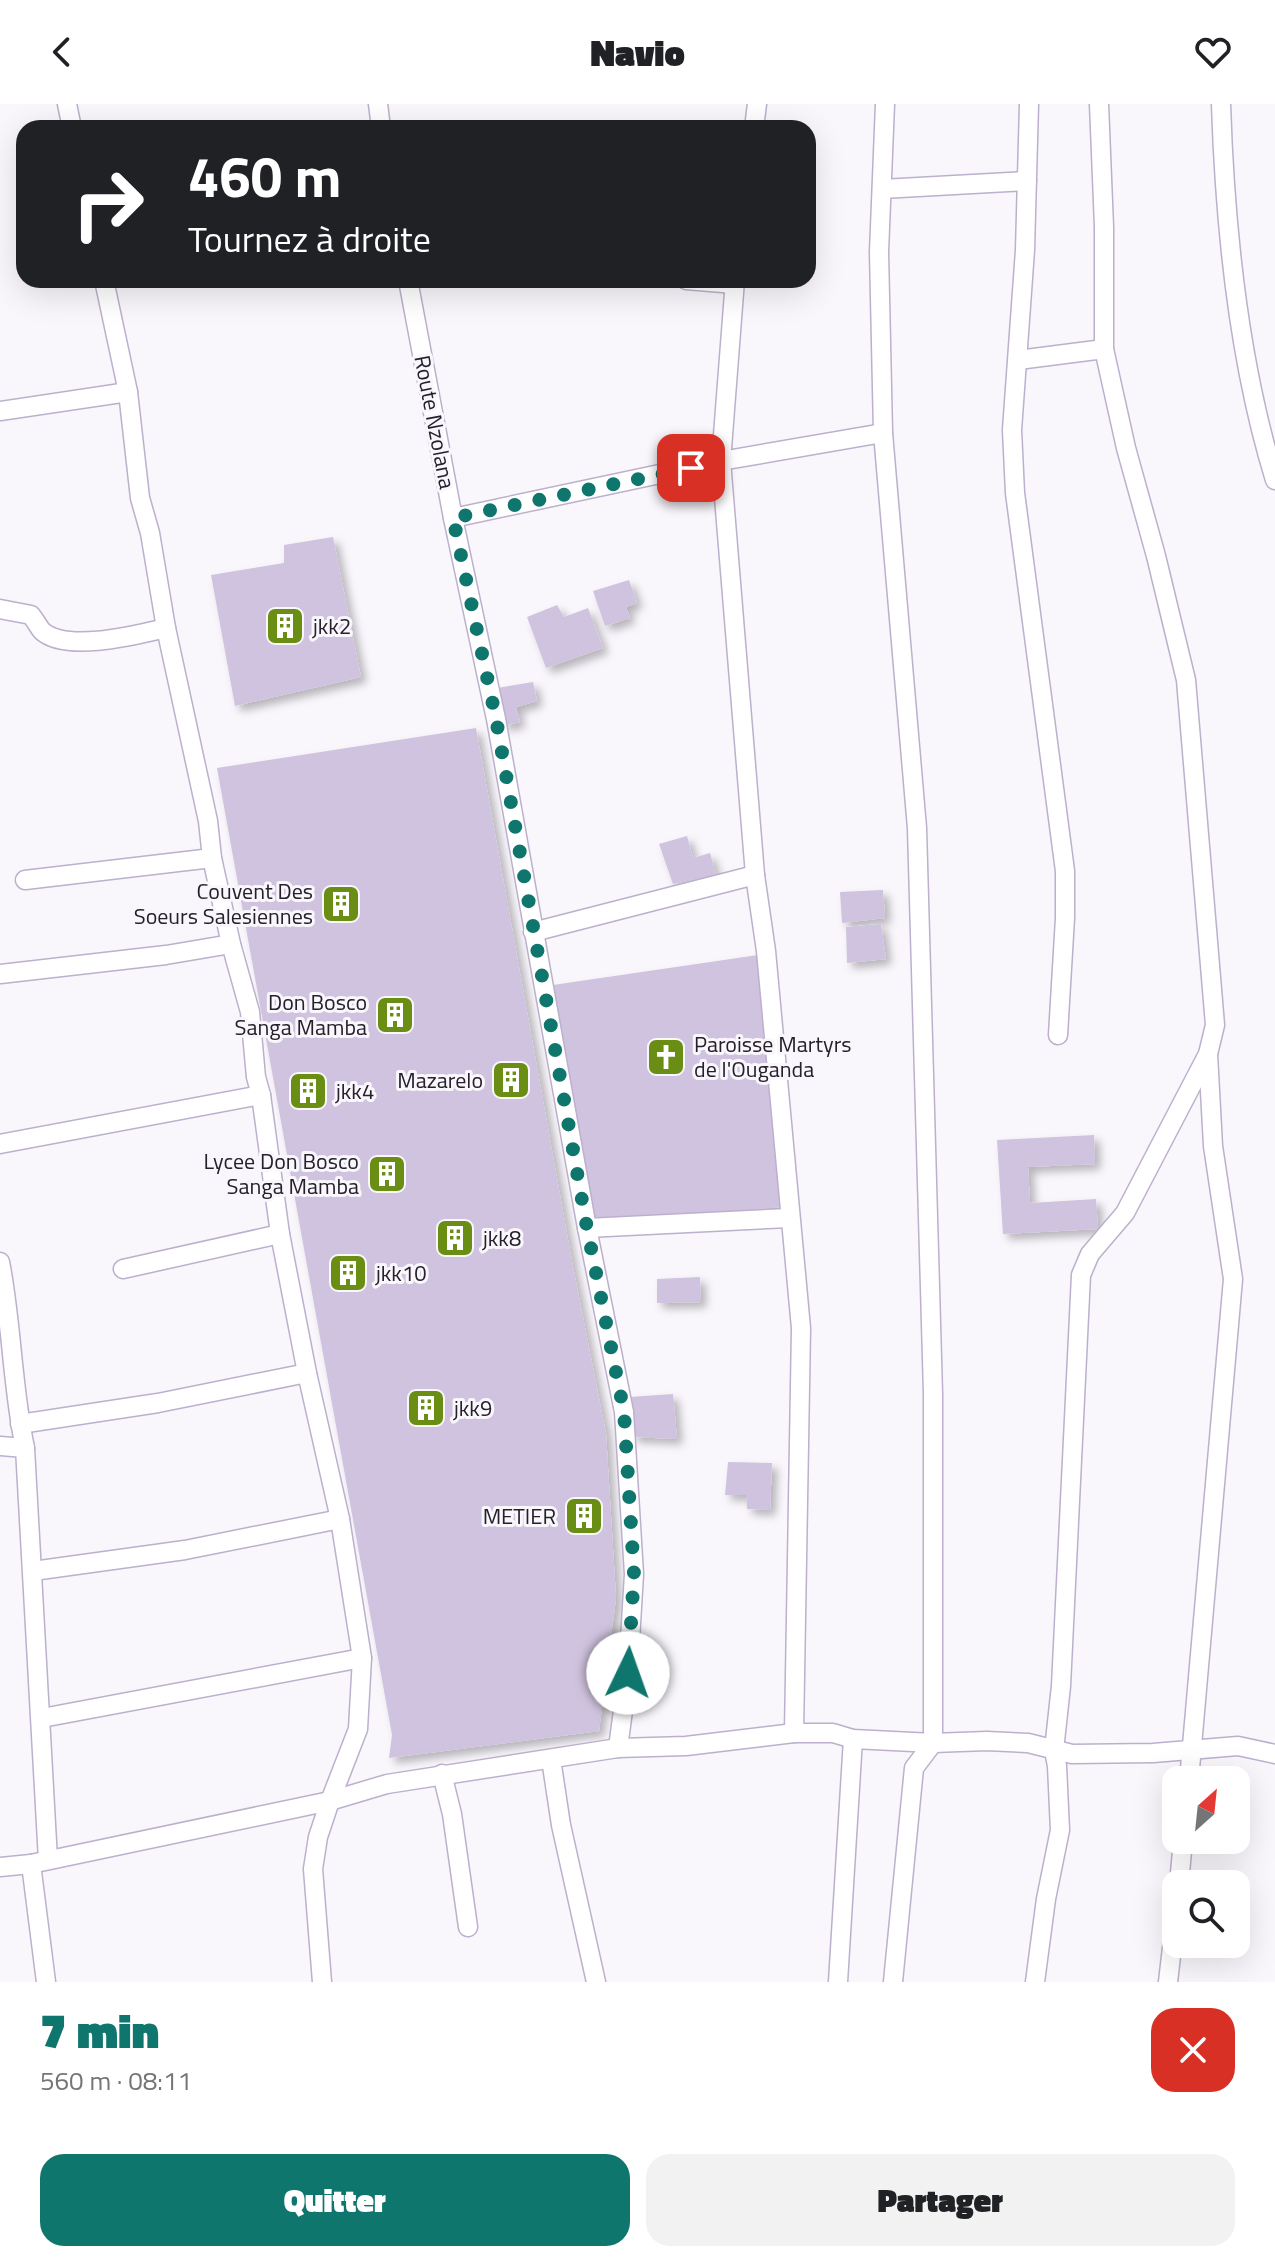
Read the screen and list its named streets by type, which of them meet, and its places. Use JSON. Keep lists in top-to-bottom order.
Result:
{
  "streets": {
    "street": ["Route Nzolana"]
  },
  "places": {
    "building": [
      "jkk2",
      "Couvent Des Soeurs Salesiennes",
      "Don Bosco Sanga Mamba",
      "Mazarelo",
      "jkk4",
      "Lycee Don Bosco Sanga Mamba",
      "jkk8",
      "jkk10",
      "jkk9",
      "METIER"
    ],
    "church": ["Paroisse Martyrs de l'Ouganda"]
  },
  "north": "top right",
  "page": {
    "header": "Navio",
    "turn": ["460 m", "Tournez à droite"],
    "heading": ["7 min", "560 m · 08:11"],
    "buttons": ["Quitter", "Partager"]
  }
}
